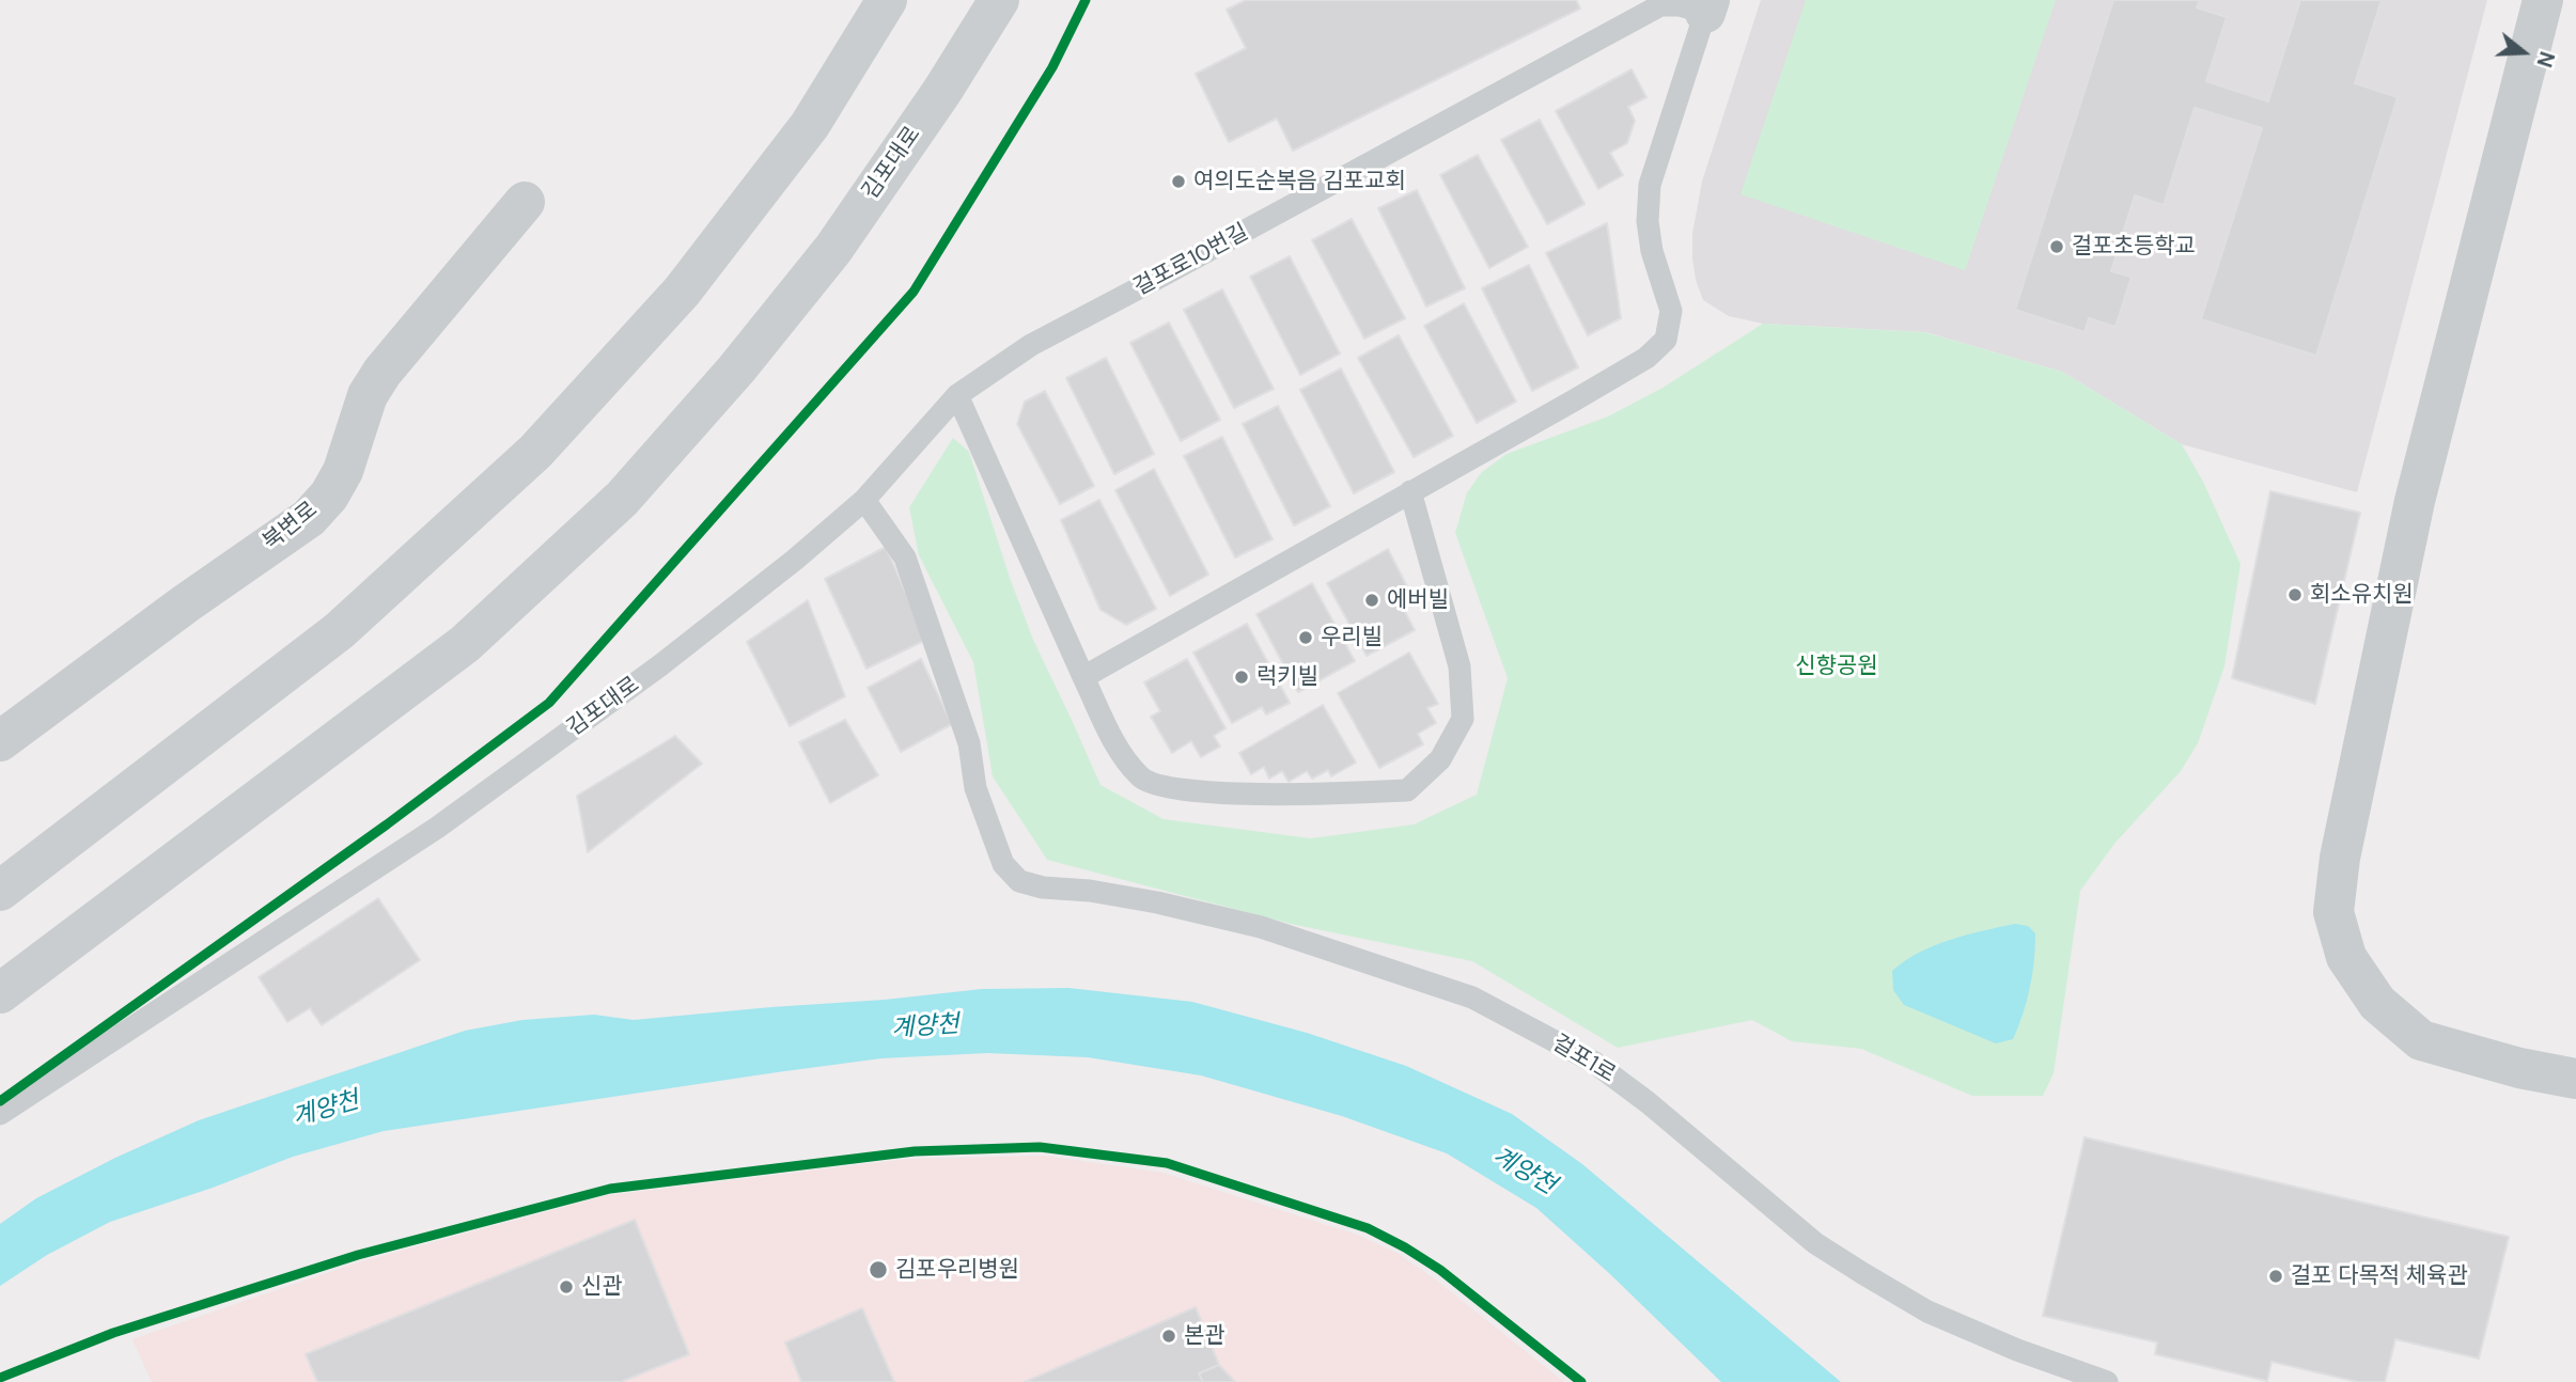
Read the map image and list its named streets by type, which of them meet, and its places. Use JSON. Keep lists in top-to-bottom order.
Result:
{
  "streets": {
    "main road": ["김포대로"],
    "street": ["북변로"],
    "lane": ["걸포로10번길", "걸포1로"]
  },
  "crossings": [
    ["김포대로", "걸포로10번길"],
    ["김포대로", "걸포1로"],
    ["걸포로10번길", "걸포1로"]
  ],
  "water": ["계양천"],
  "parks": ["신향공원"],
  "places": [
    "여의도순복음 김포교회",
    "걸포초등학교",
    "회소유치원",
    "에버빌",
    "우리빌",
    "럭키빌",
    "김포우리병원",
    "걸포 다목적 체육관",
    "신관",
    "본관"
  ],
  "north": "right"
}
